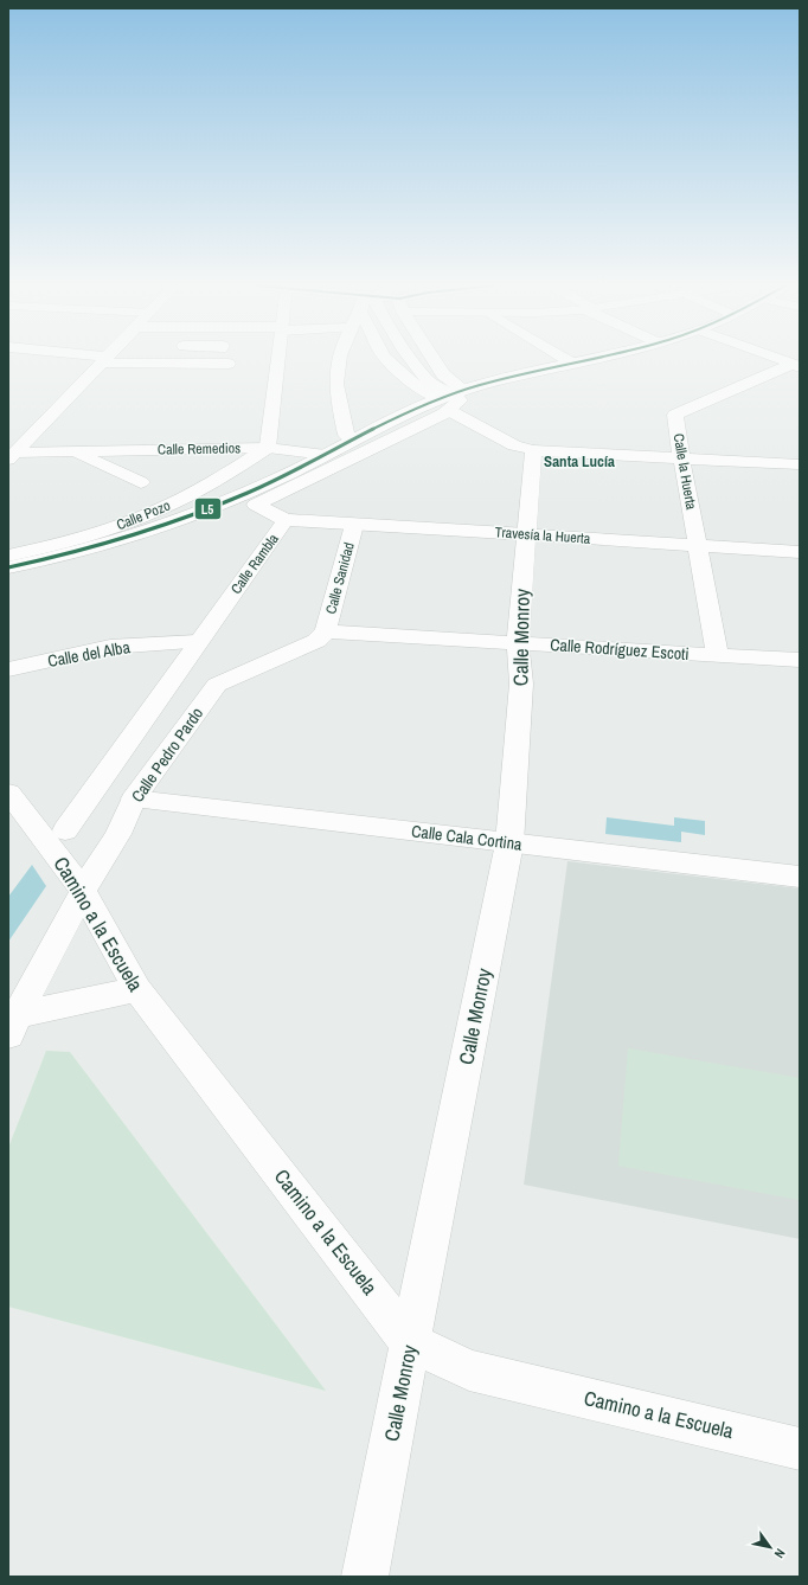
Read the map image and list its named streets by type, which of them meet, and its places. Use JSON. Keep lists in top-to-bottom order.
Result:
{
  "streets": {
    "street": [
      "Calle Remedios",
      "Calle la Huerta",
      "Calle Pozo",
      "Travesía la Huerta",
      "Calle Rambla",
      "Calle Sanidad",
      "Calle Monroy",
      "Calle Rodríguez Escoti",
      "Calle del Alba",
      "Calle Pedro Pardo",
      "Calle Cala Cortina",
      "Camino a la Escuela"
    ]
  },
  "crossings": [
    ["Calle Remedios", "Calle Pozo"],
    ["Calle la Huerta", "Travesía la Huerta"],
    ["Calle la Huerta", "Calle Rodríguez Escoti"],
    ["Travesía la Huerta", "Calle Rambla"],
    ["Travesía la Huerta", "Calle Sanidad"],
    ["Travesía la Huerta", "Calle Monroy"],
    ["Calle Rambla", "Calle del Alba"],
    ["Calle Sanidad", "Calle Rodríguez Escoti"],
    ["Calle Sanidad", "Calle Pedro Pardo"],
    ["Calle Monroy", "Calle Rodríguez Escoti"],
    ["Calle Monroy", "Calle Cala Cortina"],
    ["Calle Monroy", "Camino a la Escuela"],
    ["Calle Rodríguez Escoti", "Calle Pedro Pardo"],
    ["Calle Pedro Pardo", "Calle Cala Cortina"],
    ["Calle Pedro Pardo", "Camino a la Escuela"]
  ],
  "districts": ["Santa Lucía"],
  "lines": ["transit line L5"],
  "north": "bottom right"
}
